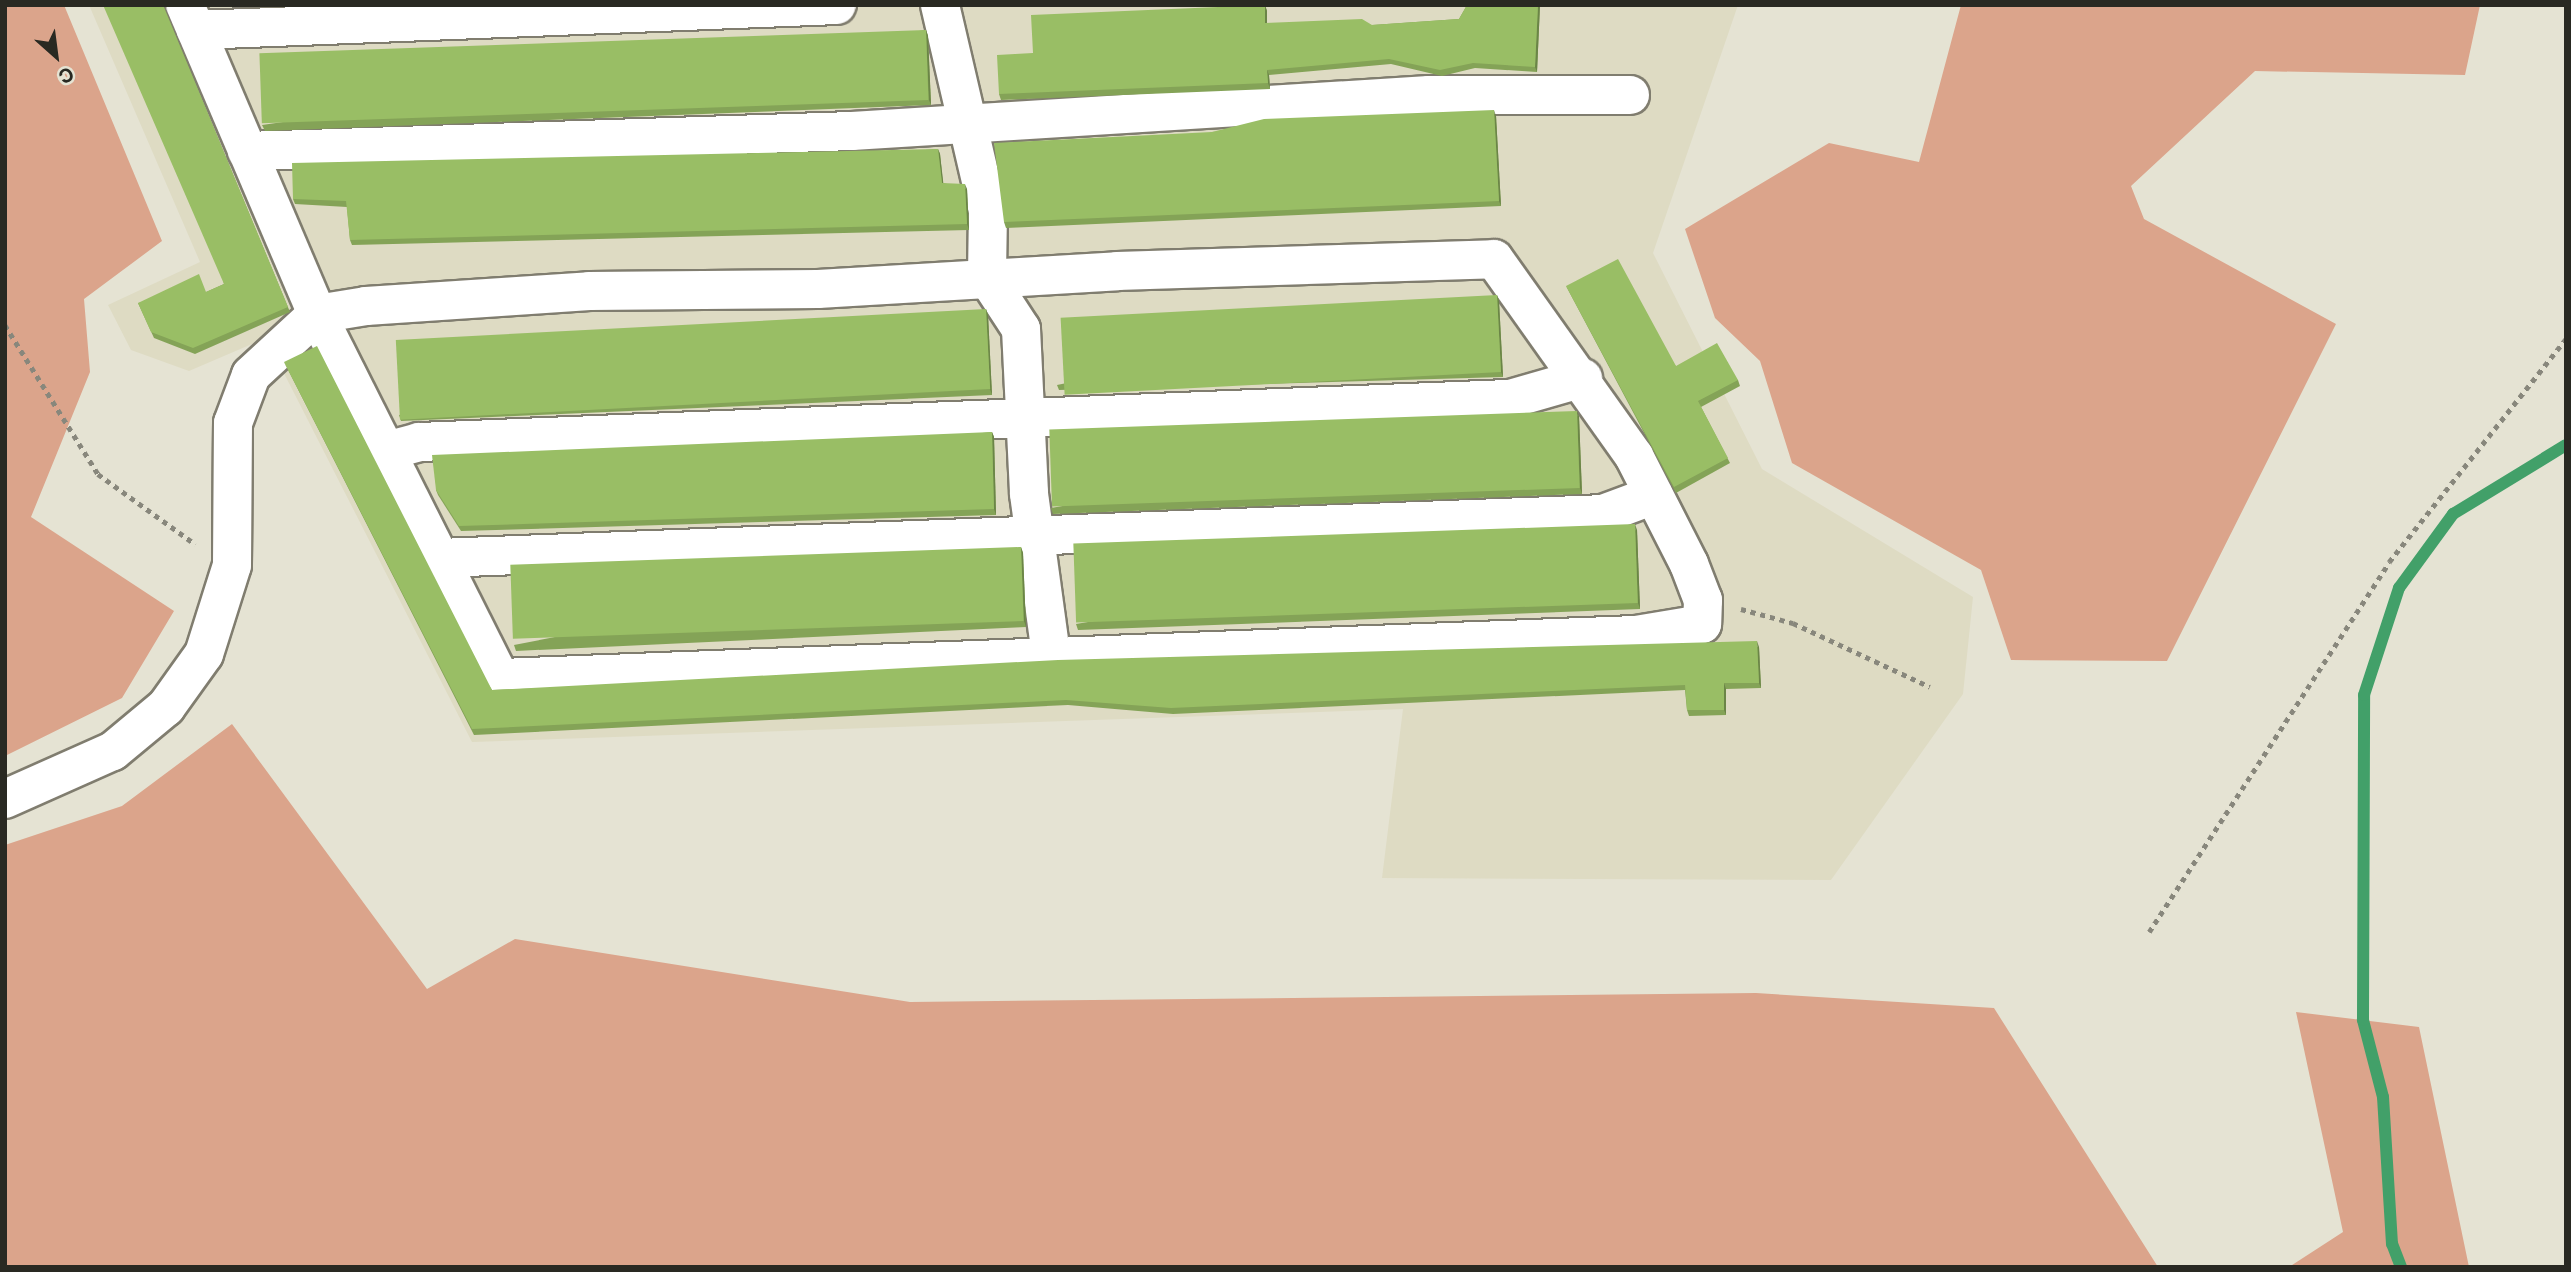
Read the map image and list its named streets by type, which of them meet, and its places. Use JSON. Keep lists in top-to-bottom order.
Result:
{
  "north": "bottom right"
}
